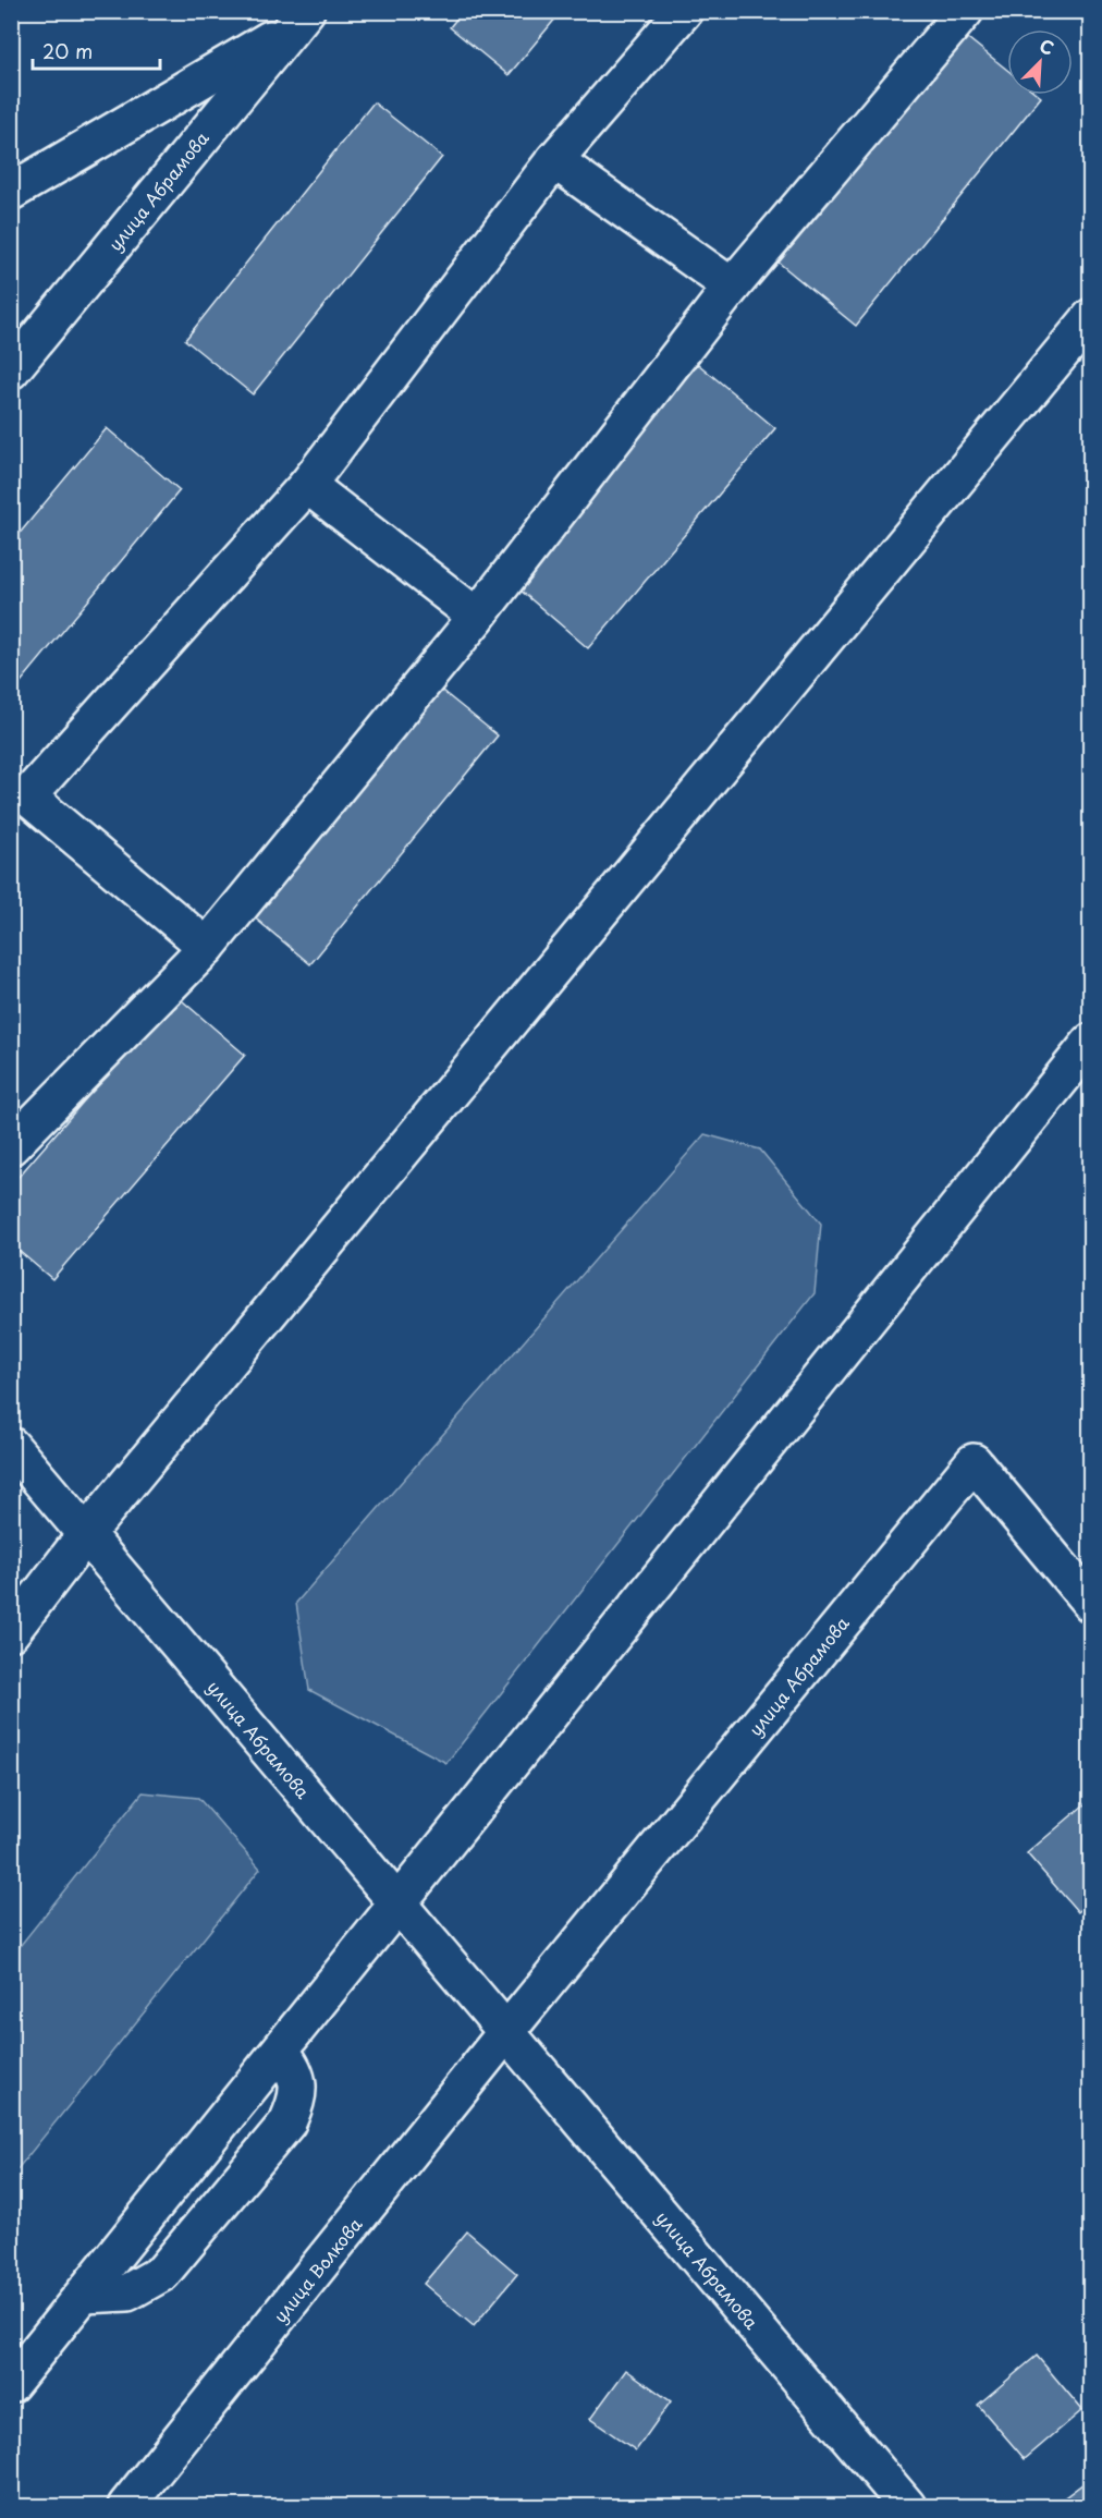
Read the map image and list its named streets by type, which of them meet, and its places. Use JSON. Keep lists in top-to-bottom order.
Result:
{
  "streets": {
    "street": ["улица Абрамова", "улица Волкова"]
  },
  "crossings": [
    ["улица Абрамова", "улица Волкова"]
  ],
  "scale_bar": "20 m",
  "north": "top right"
}
